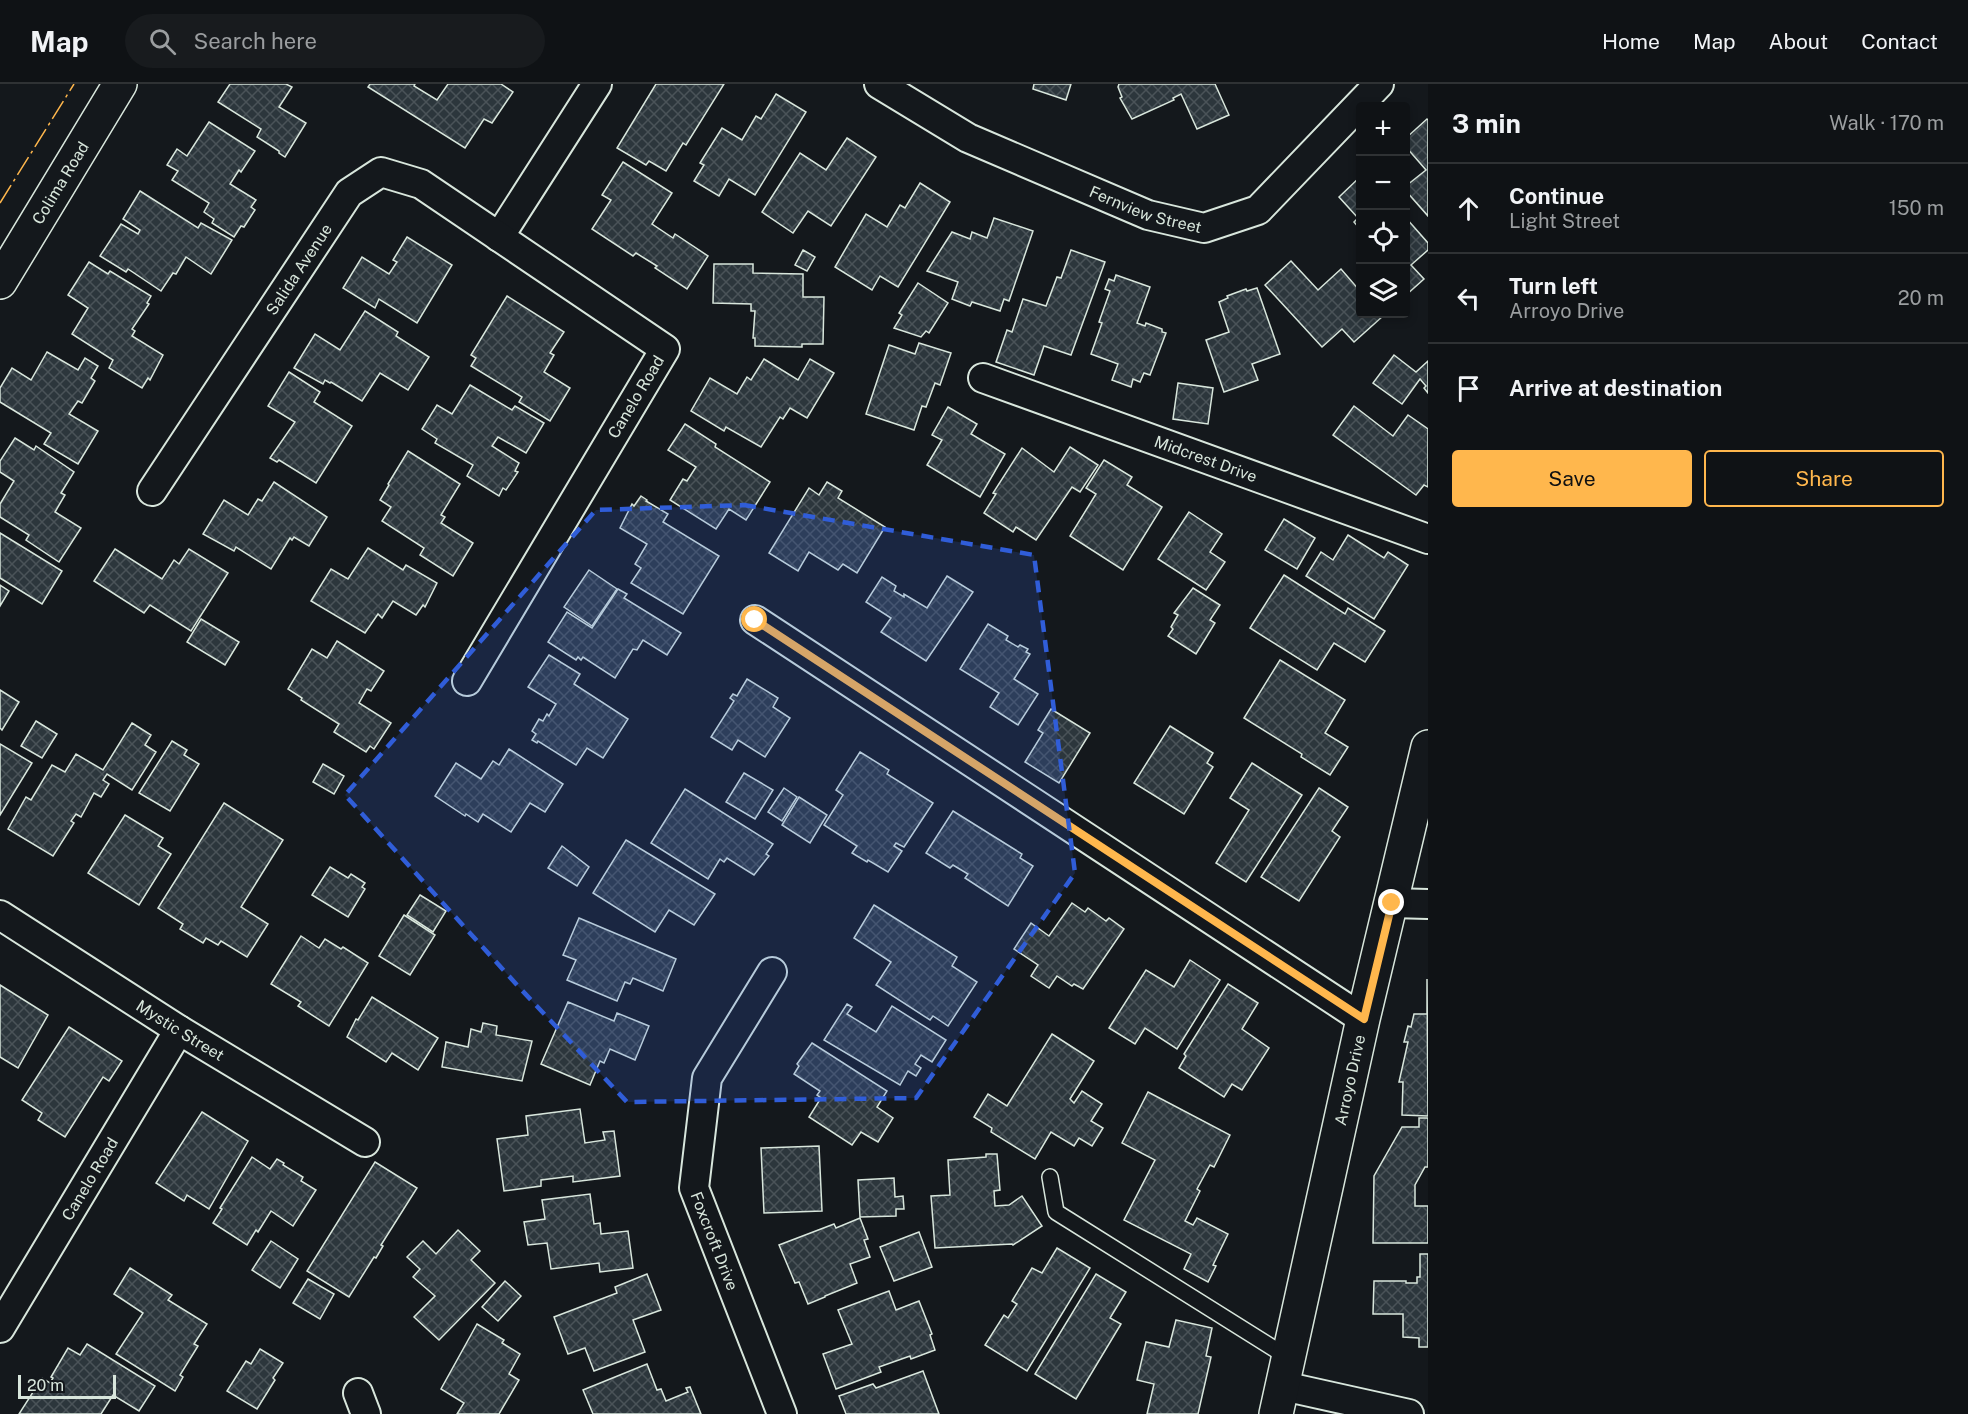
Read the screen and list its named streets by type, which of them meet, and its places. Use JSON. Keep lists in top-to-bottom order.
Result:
{
  "streets": {
    "street": [
      "Colima Road",
      "Fernview Street",
      "Salida Avenue",
      "Canelo Road",
      "Midcrest Drive",
      "Mystic Street",
      "Arroyo Drive",
      "Foxcroft Drive"
    ]
  },
  "crossings": [
    ["Salida Avenue", "Canelo Road"],
    ["Canelo Road", "Mystic Street"]
  ],
  "scale_bar": "20 m",
  "page": {
    "header": "Map",
    "search": "Search here",
    "nav": [
      "Home",
      "Map",
      "About",
      "Contact"
    ],
    "heading": ["3 min", "Walk · 170 m"],
    "map_buttons": ["+", "−"],
    "list": [
      ["Continue", "Light Street", "150 m"],
      ["Turn left", "Arroyo Drive", "20 m"],
      "Arrive at destination"
    ],
    "buttons": ["Save", "Share"],
    "scale": "20 m"
  }
}
